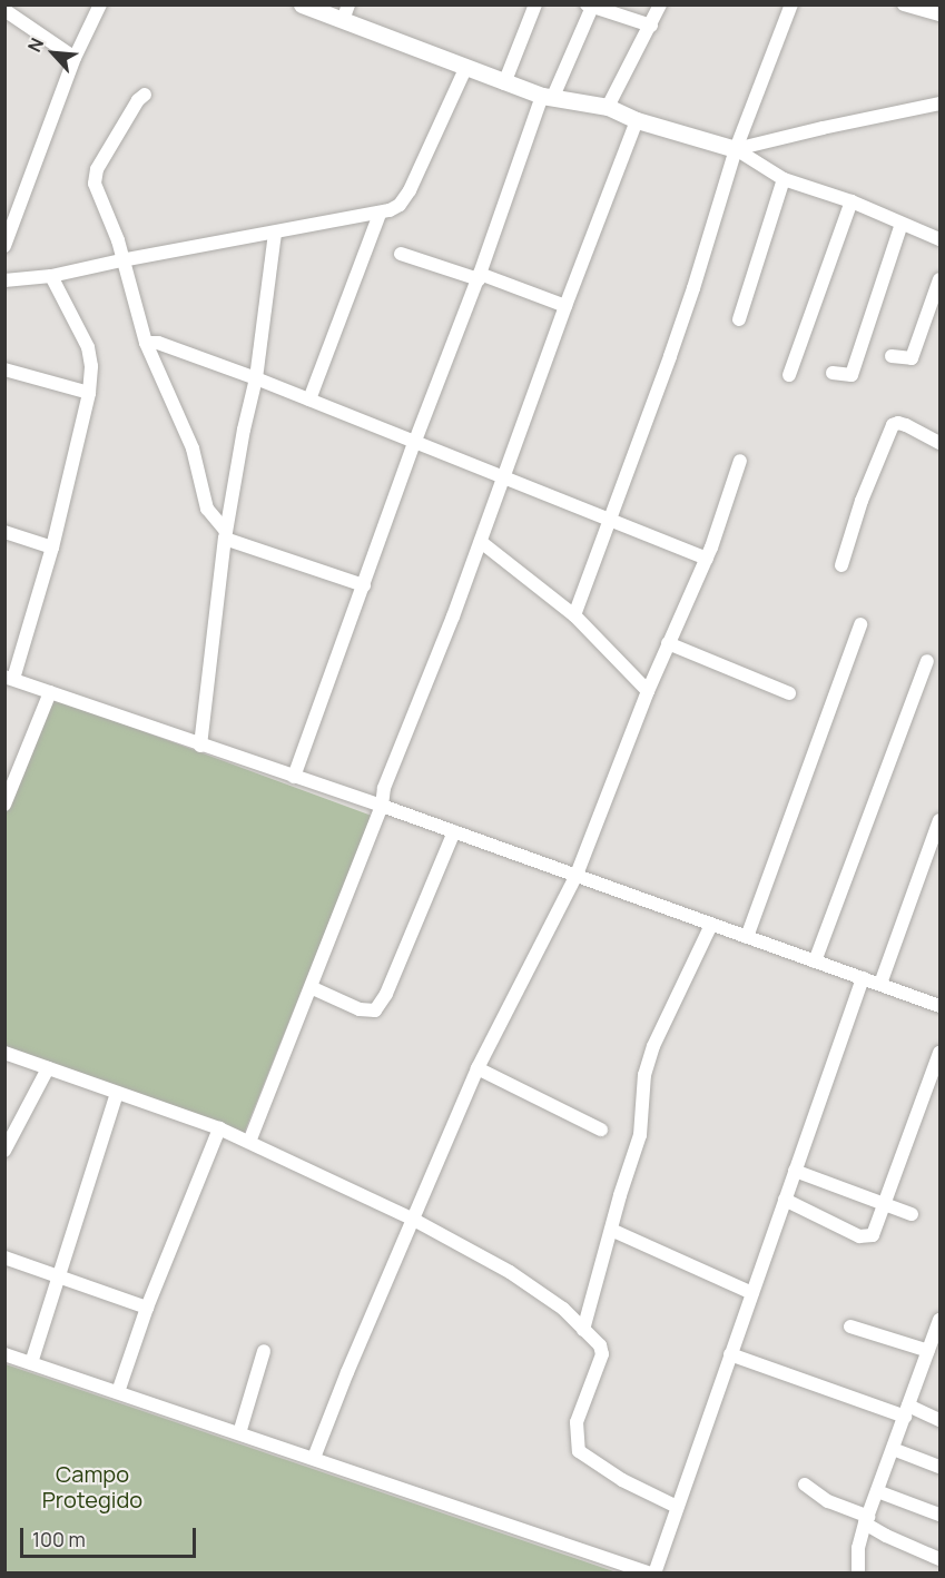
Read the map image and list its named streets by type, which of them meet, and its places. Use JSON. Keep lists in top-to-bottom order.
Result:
{
  "parks": ["Campo Protegido"],
  "scale_bar": "100 m",
  "north": "top left"
}
